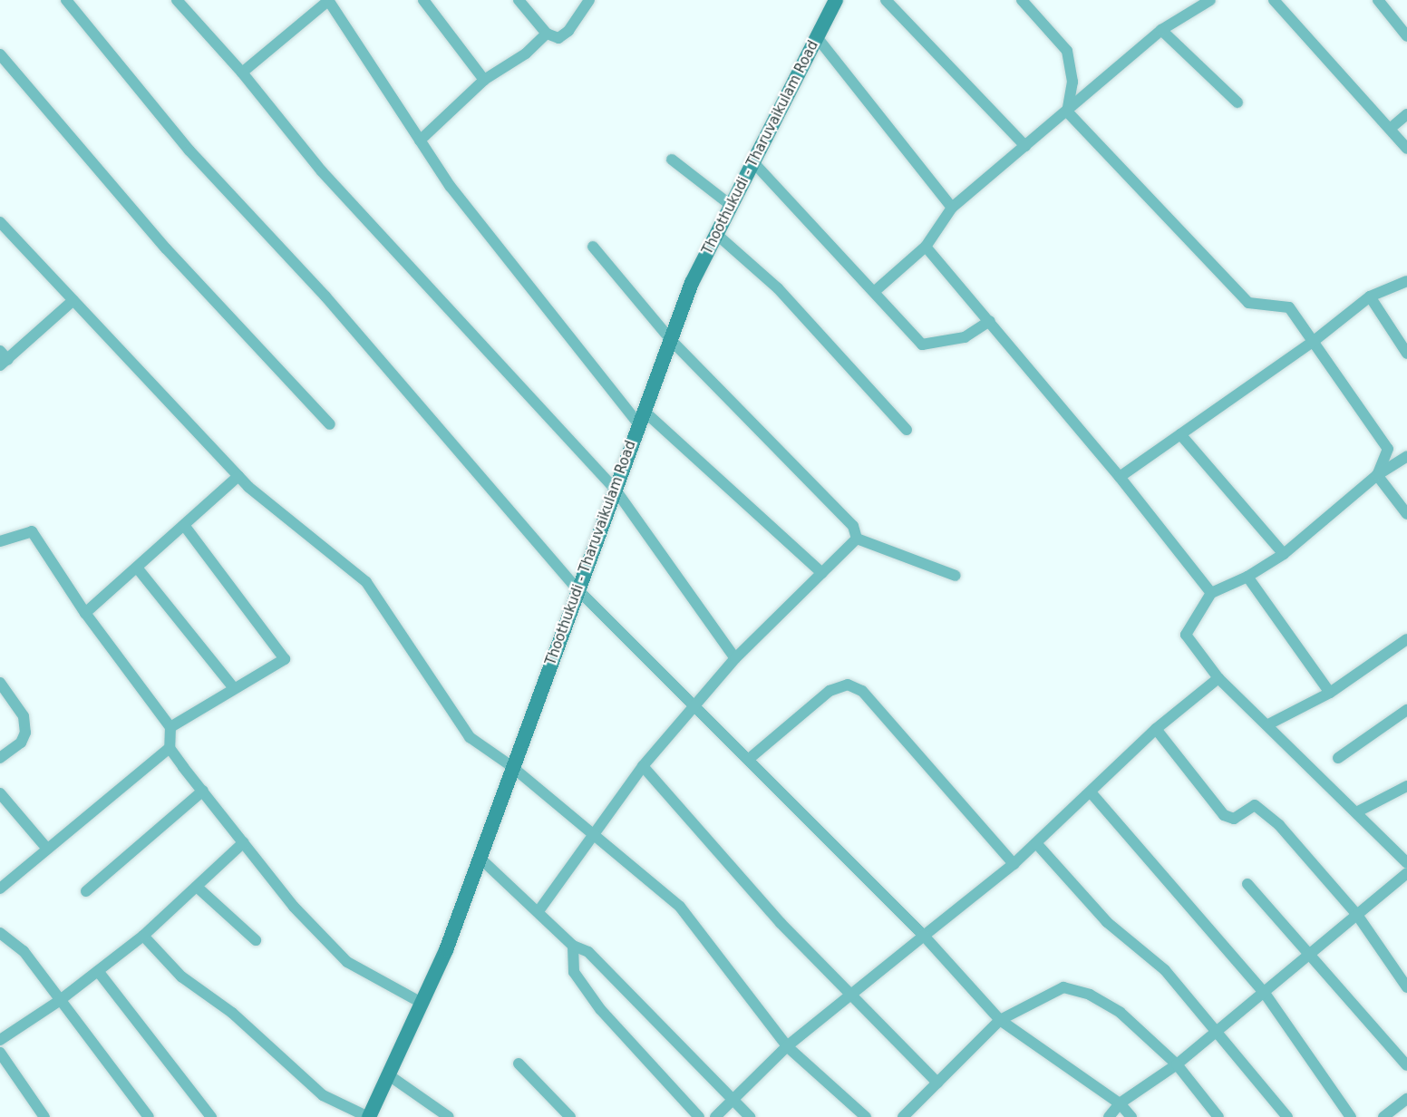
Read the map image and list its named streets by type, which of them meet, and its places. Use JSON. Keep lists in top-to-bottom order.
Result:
{
  "streets": {
    "main road": ["Thoothukudi - Tharuvaikulam Road"]
  }
}
